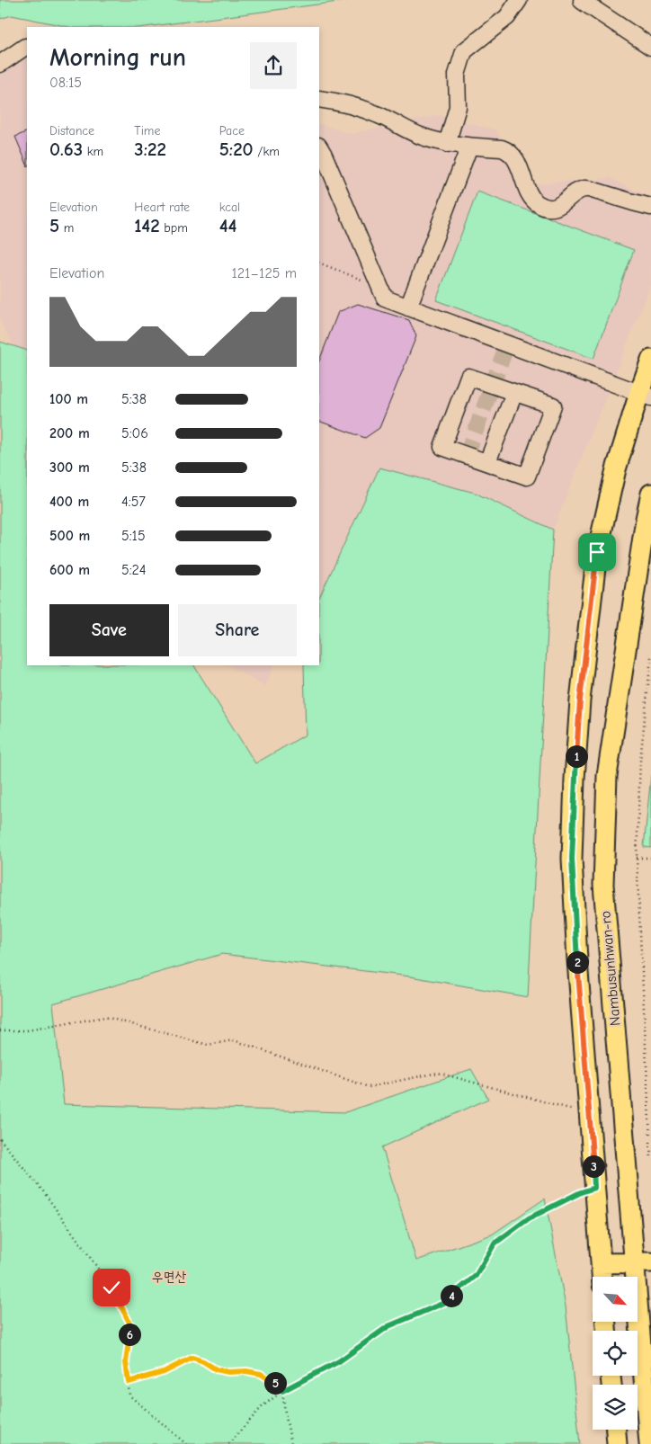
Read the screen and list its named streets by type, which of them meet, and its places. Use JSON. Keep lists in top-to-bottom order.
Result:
{
  "streets": {
    "main road": ["Nambusunhwan-ro"]
  },
  "parks": ["우면산"],
  "north": "bottom right",
  "page": {
    "heading": ["Morning run", "08:15"],
    "stats": [
      ["Distance", "0.63 km"],
      ["Time", "3:22"],
      ["Pace", "5:20 /km"],
      ["Elevation", "5 m"],
      ["Heart rate", "142 bpm"],
      ["kcal", "44"]
    ],
    "chart": ["Elevation", "121–125 m"],
    "list": [
      {
        "name": "100 m",
        "note": "5:38"
      },
      {
        "name": "200 m",
        "note": "5:06"
      },
      {
        "name": "300 m",
        "note": "5:38"
      },
      {
        "name": "400 m",
        "note": "4:57"
      },
      {
        "name": "500 m",
        "note": "5:15"
      },
      {
        "name": "600 m",
        "note": "5:24"
      }
    ],
    "buttons": ["Save", "Share"],
    "pins": [
      "1",
      "2",
      "3",
      "4",
      "6",
      "5"
    ]
  }
}
